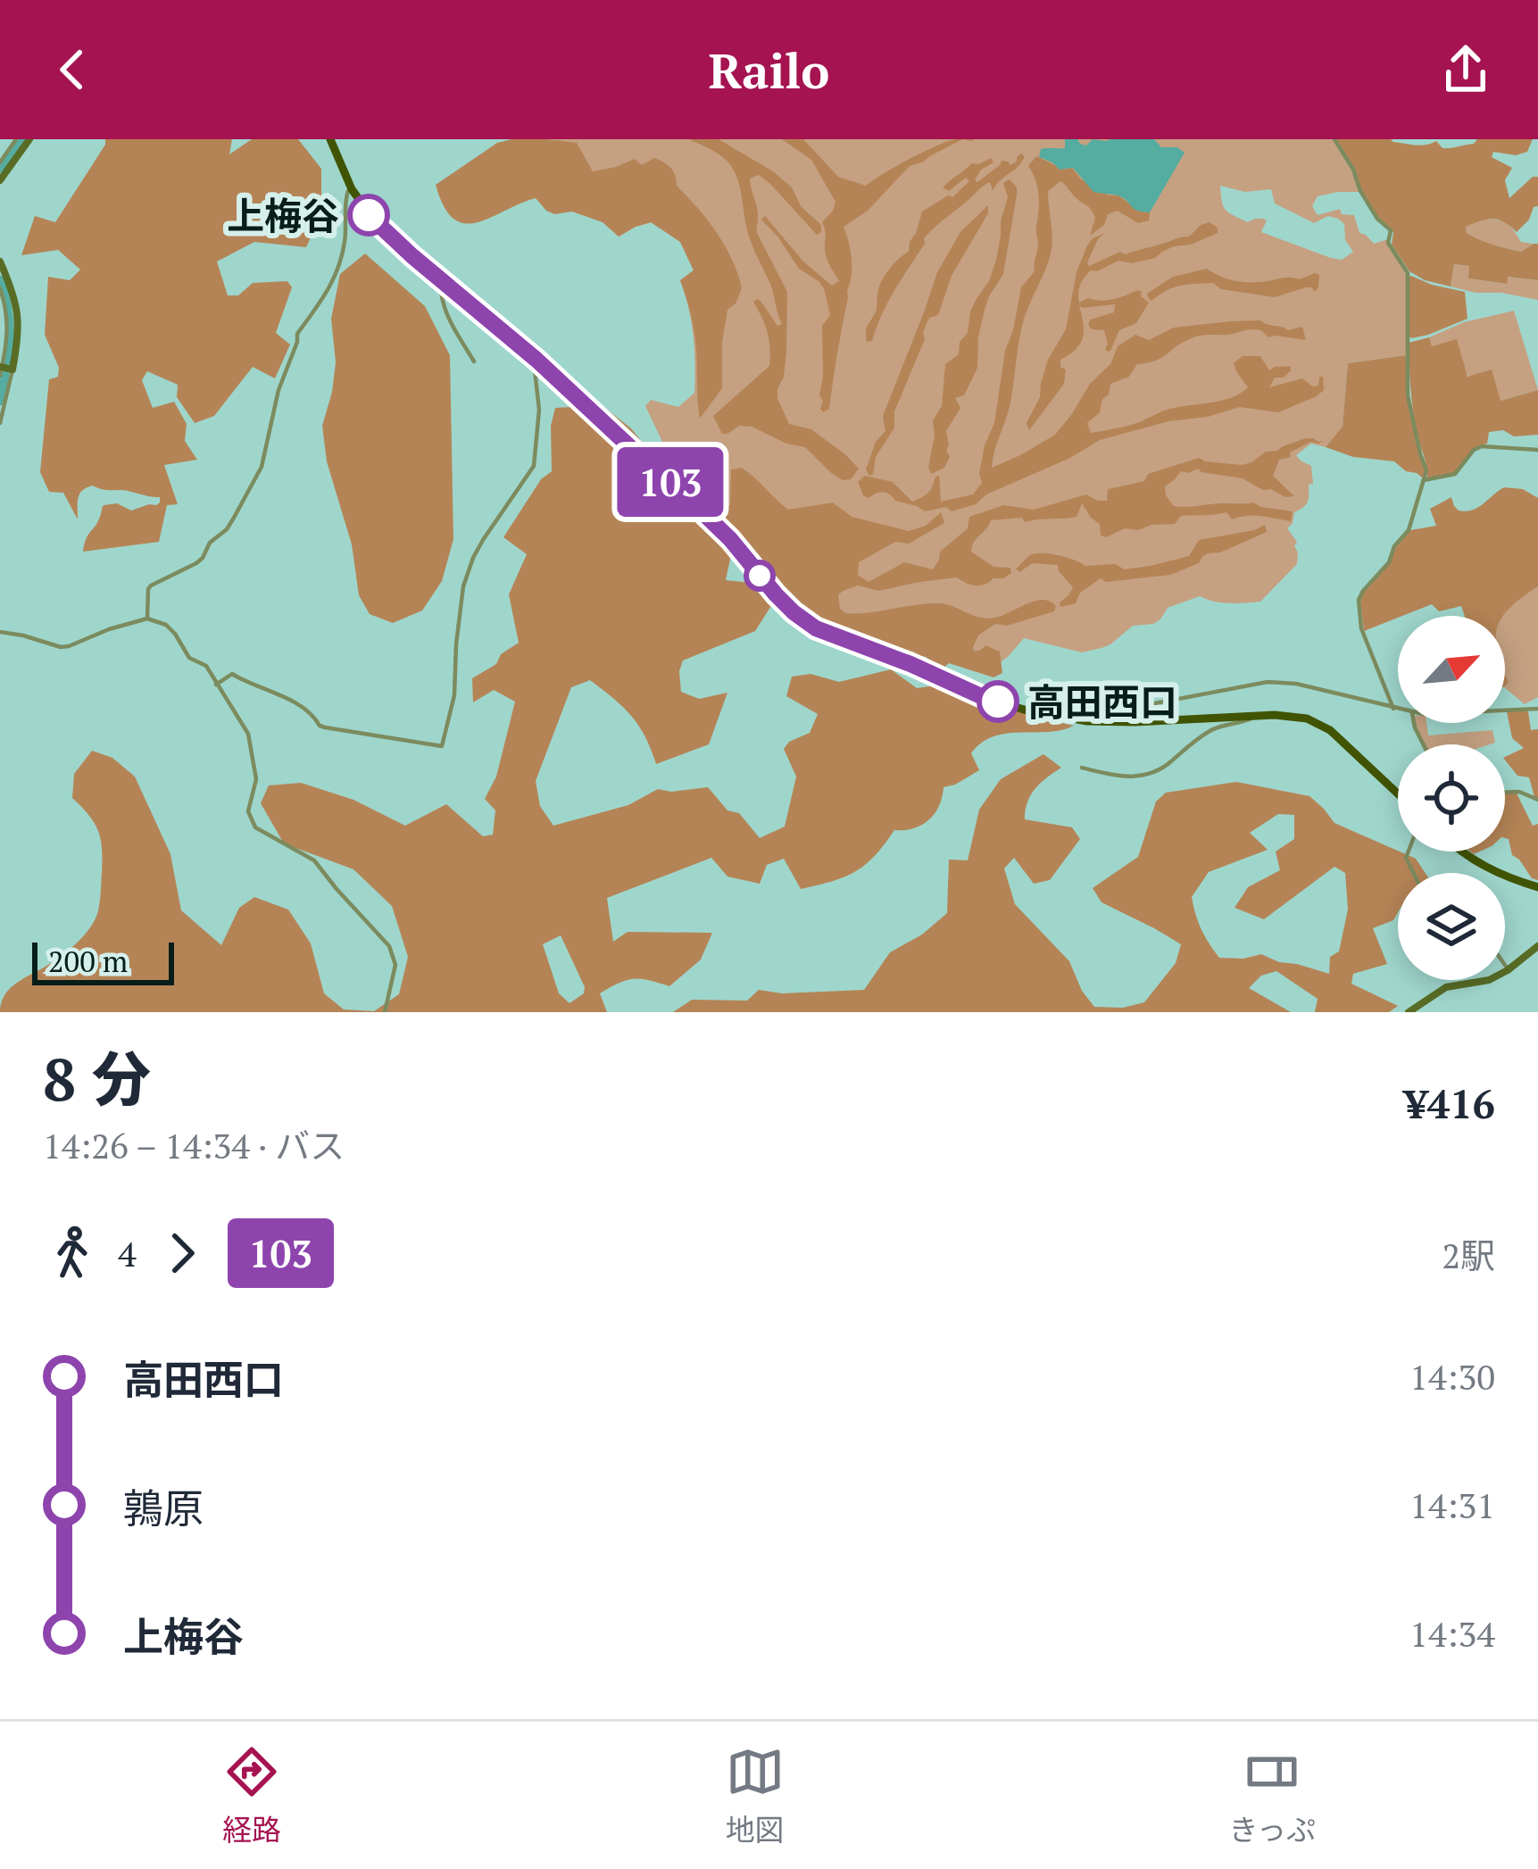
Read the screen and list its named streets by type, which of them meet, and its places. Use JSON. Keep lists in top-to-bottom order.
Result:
{
  "places": ["上梅谷", "高田西口"],
  "lines": ["bus line 103"],
  "scale_bar": "200 m",
  "north": "top right",
  "page": {
    "header": "Railo",
    "on_map": "103",
    "scale": "200 m",
    "heading": ["8 分", "14:26 – 14:34 · バス", "¥416"],
    "legs": ["4", "103", "2駅"],
    "list": [
      {
        "name": "高田西口",
        "value": "14:30"
      },
      {
        "name": "鶉原",
        "value": "14:31"
      },
      {
        "name": "上梅谷",
        "value": "14:34"
      }
    ],
    "tabs": ["経路", "地図", "きっぷ"]
  }
}
